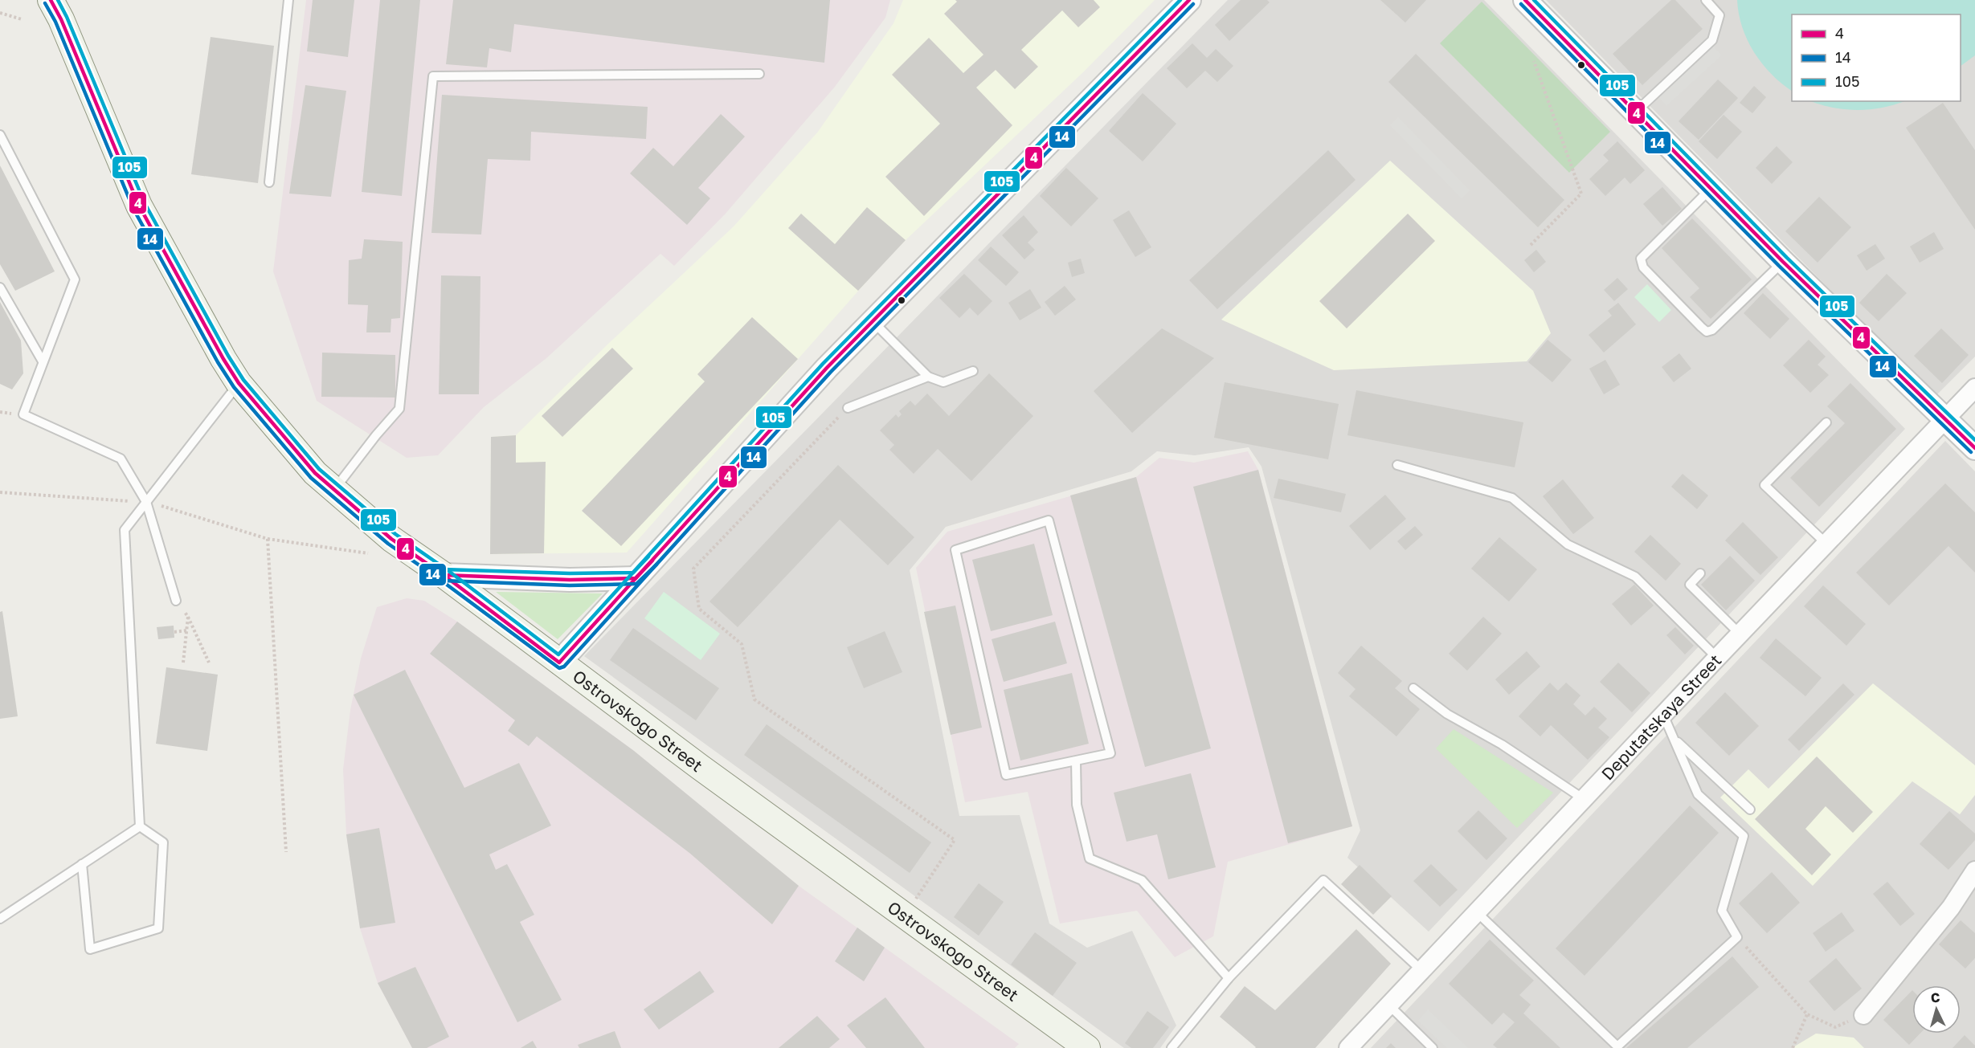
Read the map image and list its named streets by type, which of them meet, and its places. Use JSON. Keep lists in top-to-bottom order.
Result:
{
  "streets": {
    "main road": ["Ostrovskogo Street"],
    "street": ["Deputatskaya Street"]
  },
  "lines": ["transit line 4", "transit line 105", "transit line 14"],
  "legend": ["4", "14", "105"],
  "north": "top"
}
